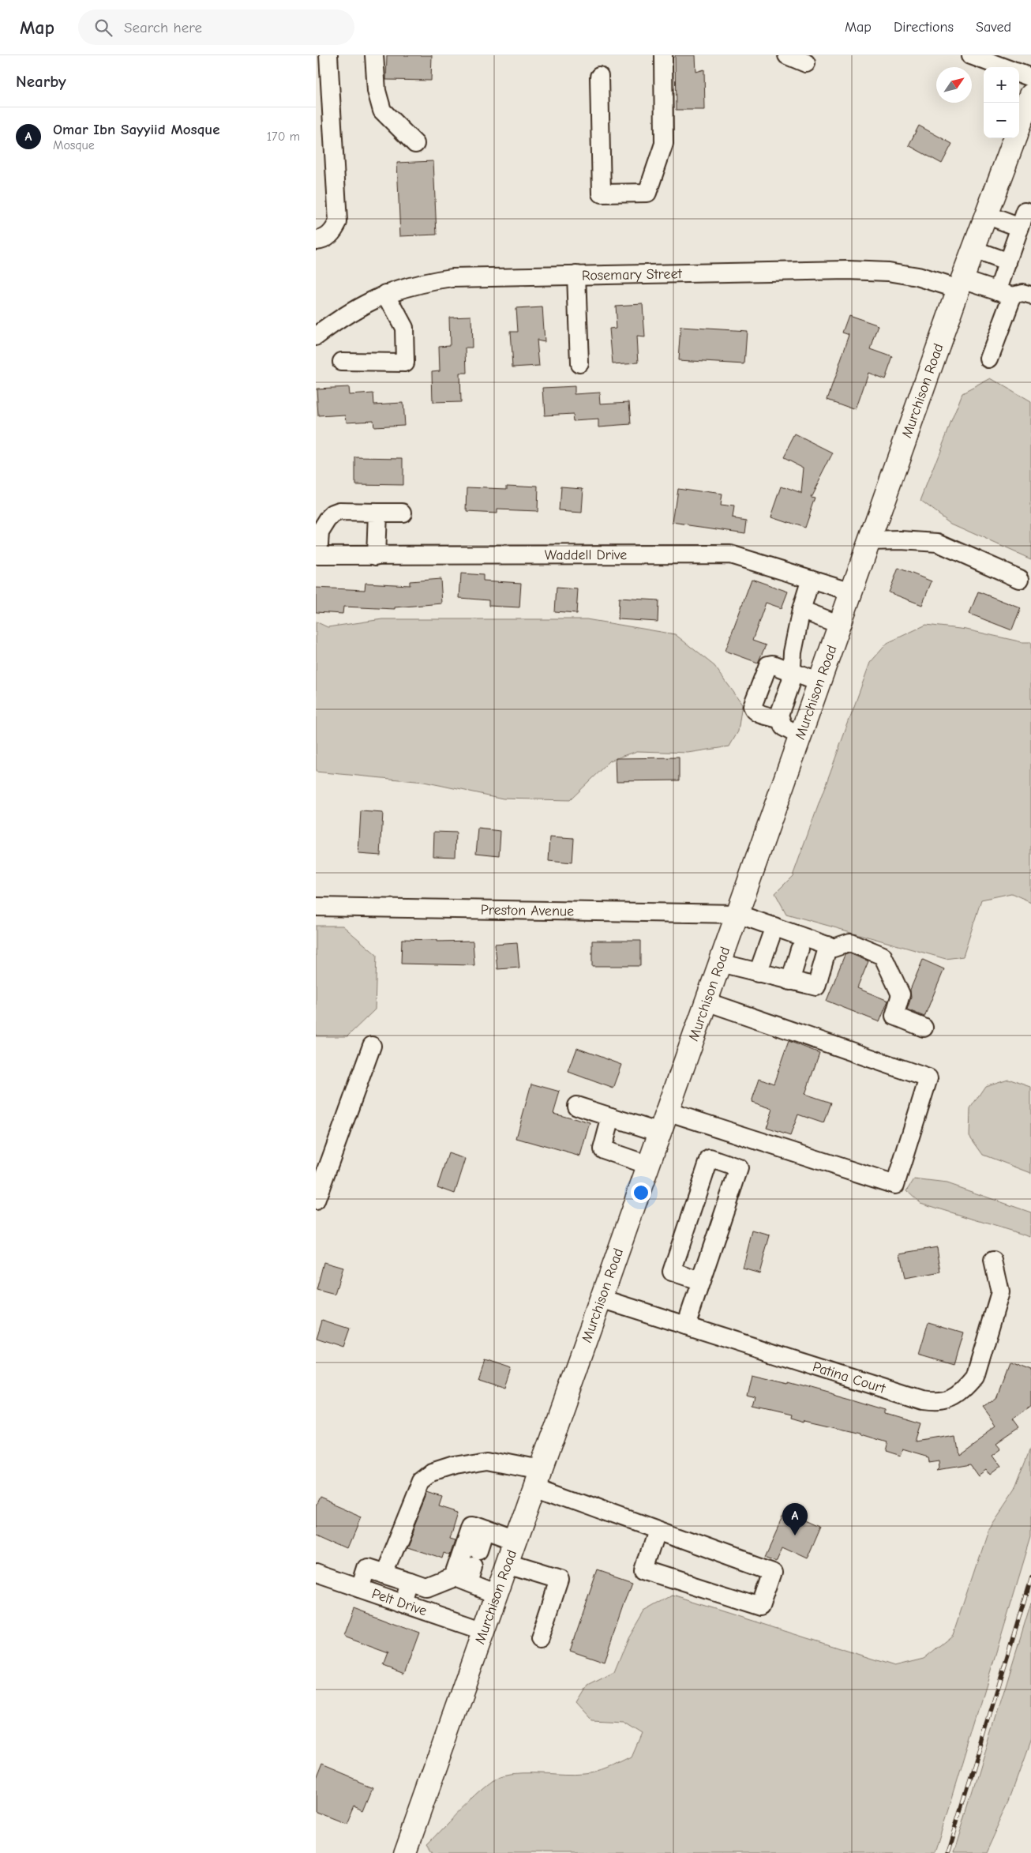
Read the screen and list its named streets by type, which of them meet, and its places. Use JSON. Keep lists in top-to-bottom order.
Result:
{
  "streets": {
    "main road": ["Murchison Road"],
    "street": [
      "Rosemary Street",
      "Waddell Drive",
      "Preston Avenue",
      "Patina Court",
      "Pelt Drive"
    ]
  },
  "crossings": [
    ["Rosemary Street", "Murchison Road"],
    ["Murchison Road", "Waddell Drive"],
    ["Murchison Road", "Preston Avenue"],
    ["Murchison Road", "Patina Court"],
    ["Murchison Road", "Pelt Drive"]
  ],
  "north": "top right",
  "page": {
    "header": "Map",
    "search": "Search here",
    "nav": ["Map", "Directions", "Saved"],
    "heading": "Nearby",
    "map_buttons": ["+", "−"],
    "list": [
      {
        "mark": "A",
        "name": "Omar Ibn Sayyiid Mosque",
        "note": "Mosque",
        "value": "170 m"
      }
    ],
    "pins": "A"
  }
}
